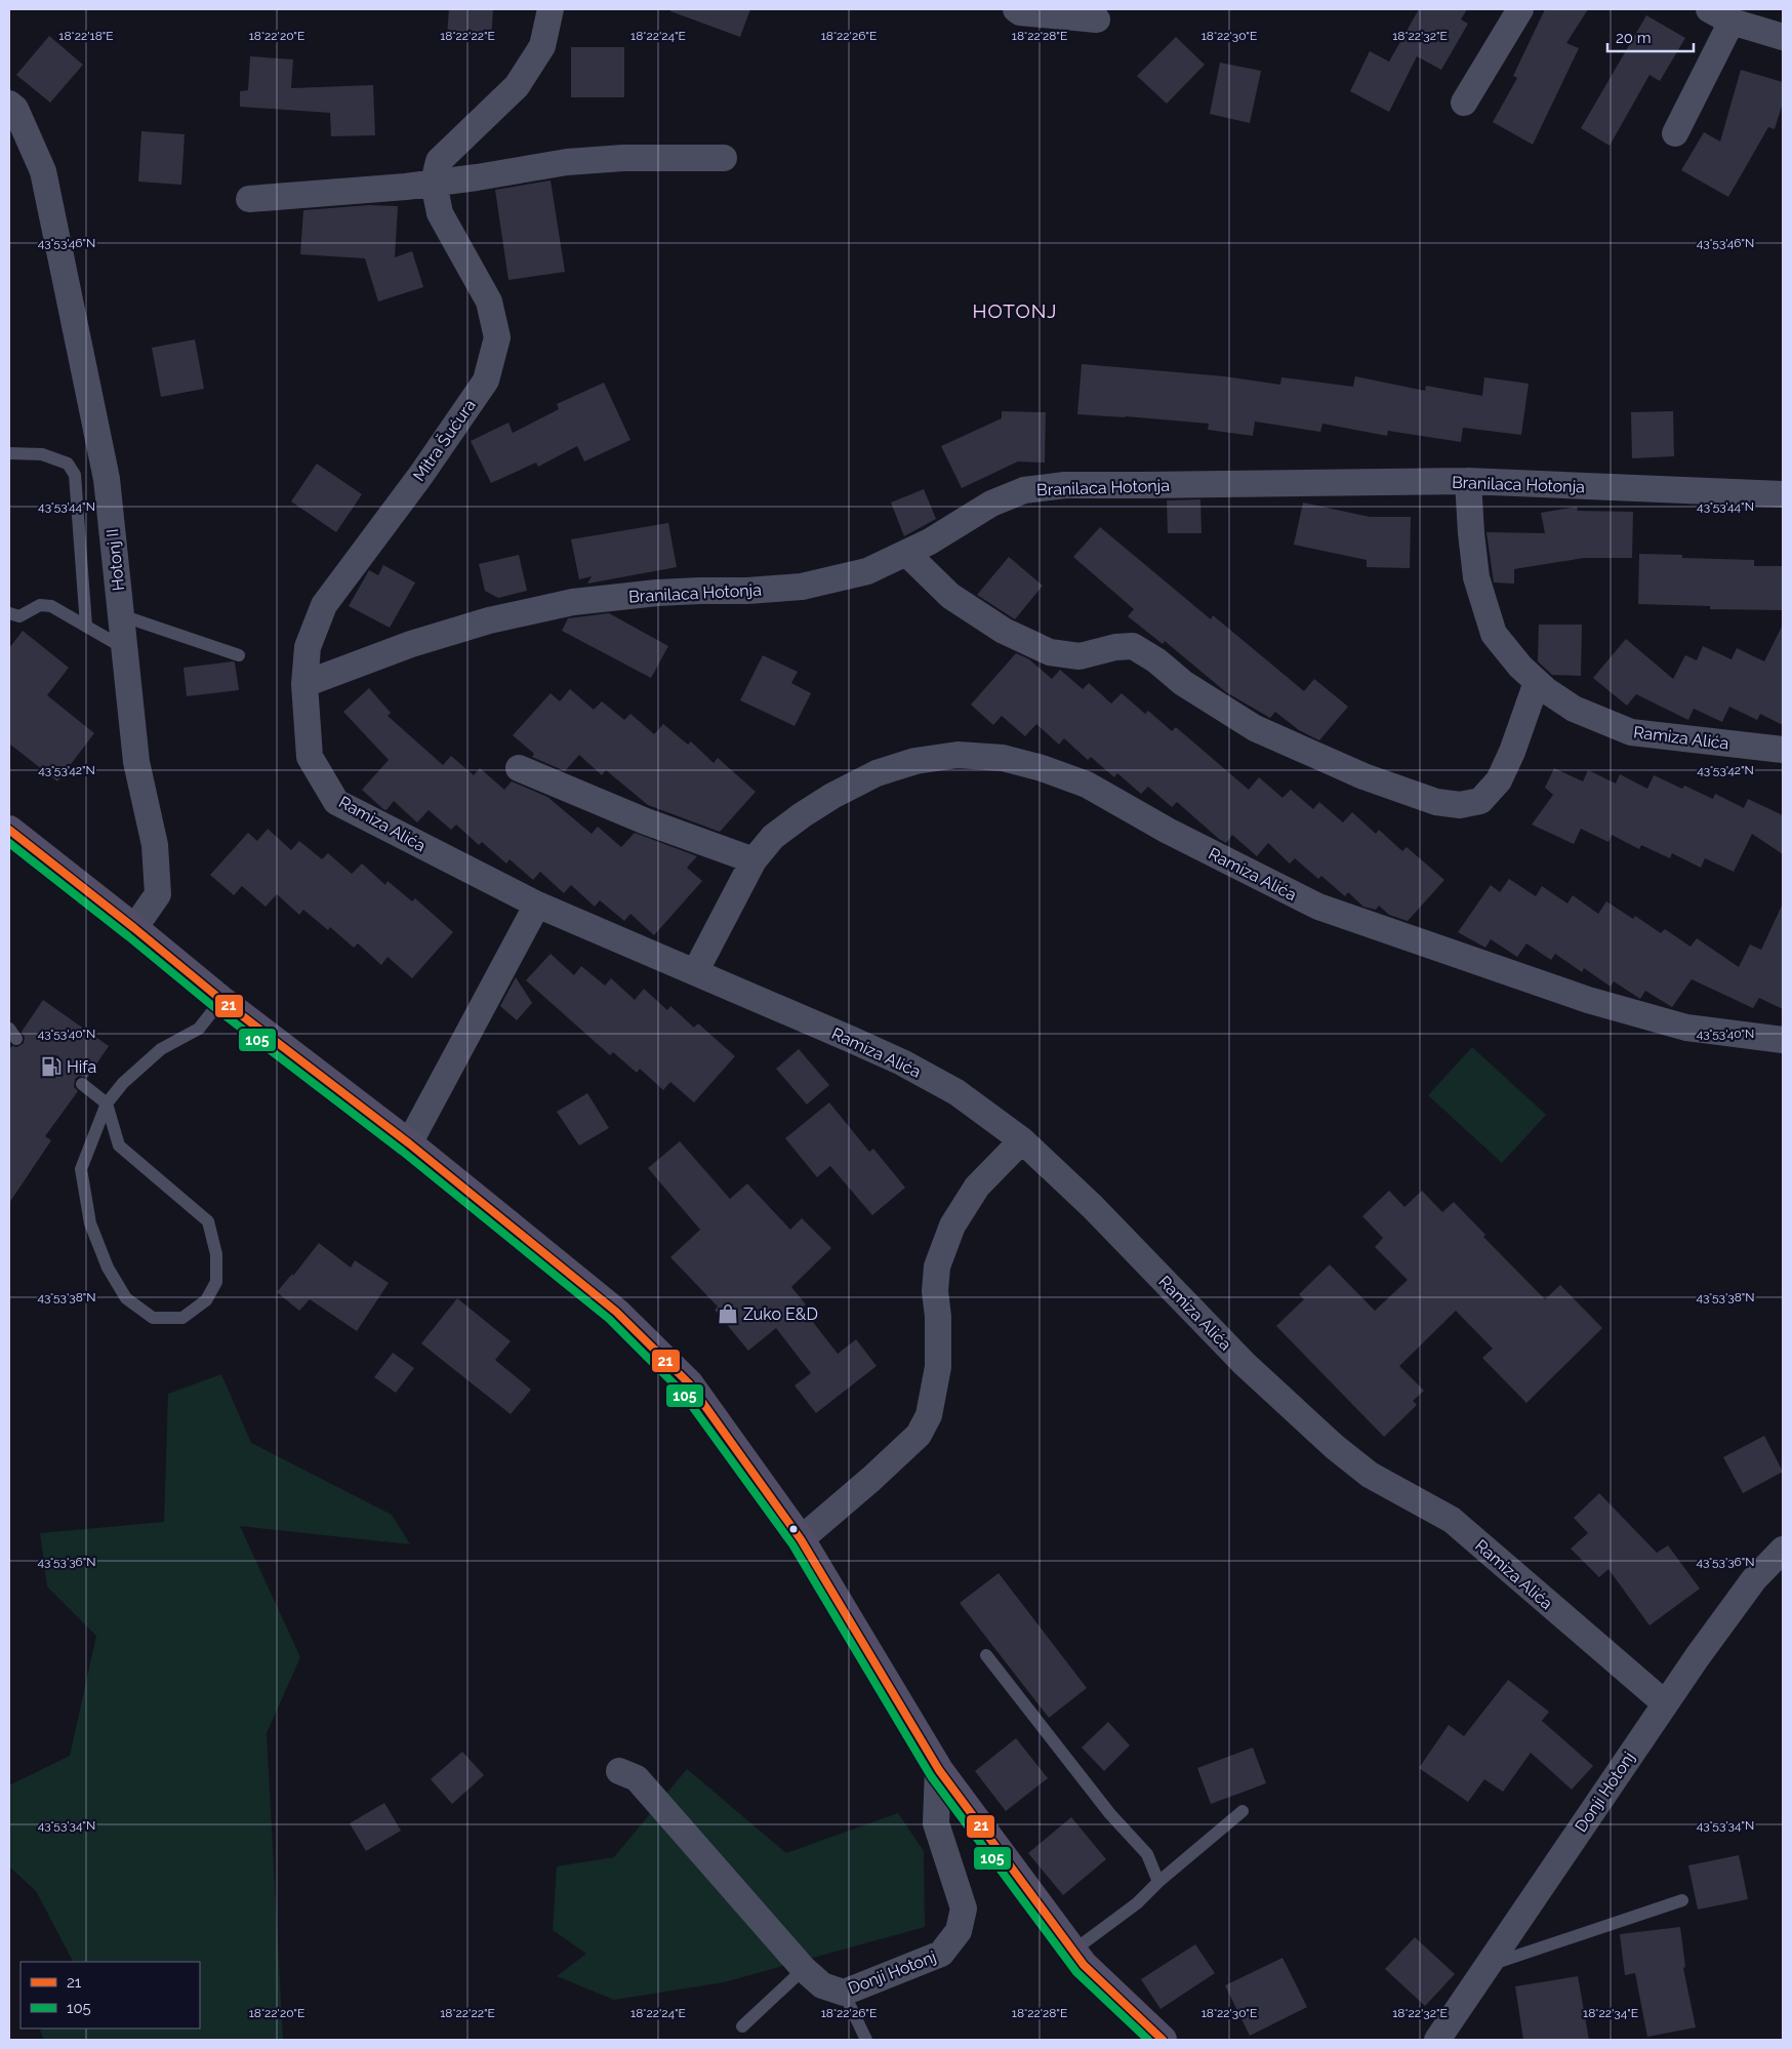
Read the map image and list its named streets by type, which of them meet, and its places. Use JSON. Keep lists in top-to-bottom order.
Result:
{
  "streets": {
    "street": [
      "Mitra Šućura",
      "Branilaca Hotonja",
      "Hotonj II",
      "Ramiza Alića",
      "Donji Hotonj"
    ]
  },
  "crossings": [
    ["Mitra Šućura", "Branilaca Hotonja"],
    ["Mitra Šućura", "Ramiza Alića"],
    ["Branilaca Hotonja", "Ramiza Alića"],
    ["Ramiza Alića", "Donji Hotonj"]
  ],
  "districts": ["HOTONJ"],
  "places": {
    "fuel station": ["Hifa"],
    "shop": ["Zuko E&D"]
  },
  "lines": ["transit line 21", "transit line 105"],
  "legend": ["21", "105"],
  "scale_bar": "20 m",
  "coordinates": [
    "18°22'18\"E",
    "18°22'20\"E",
    "18°22'22\"E",
    "18°22'24\"E",
    "18°22'26\"E",
    "18°22'28\"E",
    "18°22'30\"E",
    "18°22'32\"E",
    "43°53'46\"N",
    "43°53'44\"N",
    "43°53'42\"N",
    "43°53'40\"N",
    "43°53'38\"N",
    "43°53'36\"N",
    "43°53'34\"N",
    "18°22'34\"E"
  ]
}
